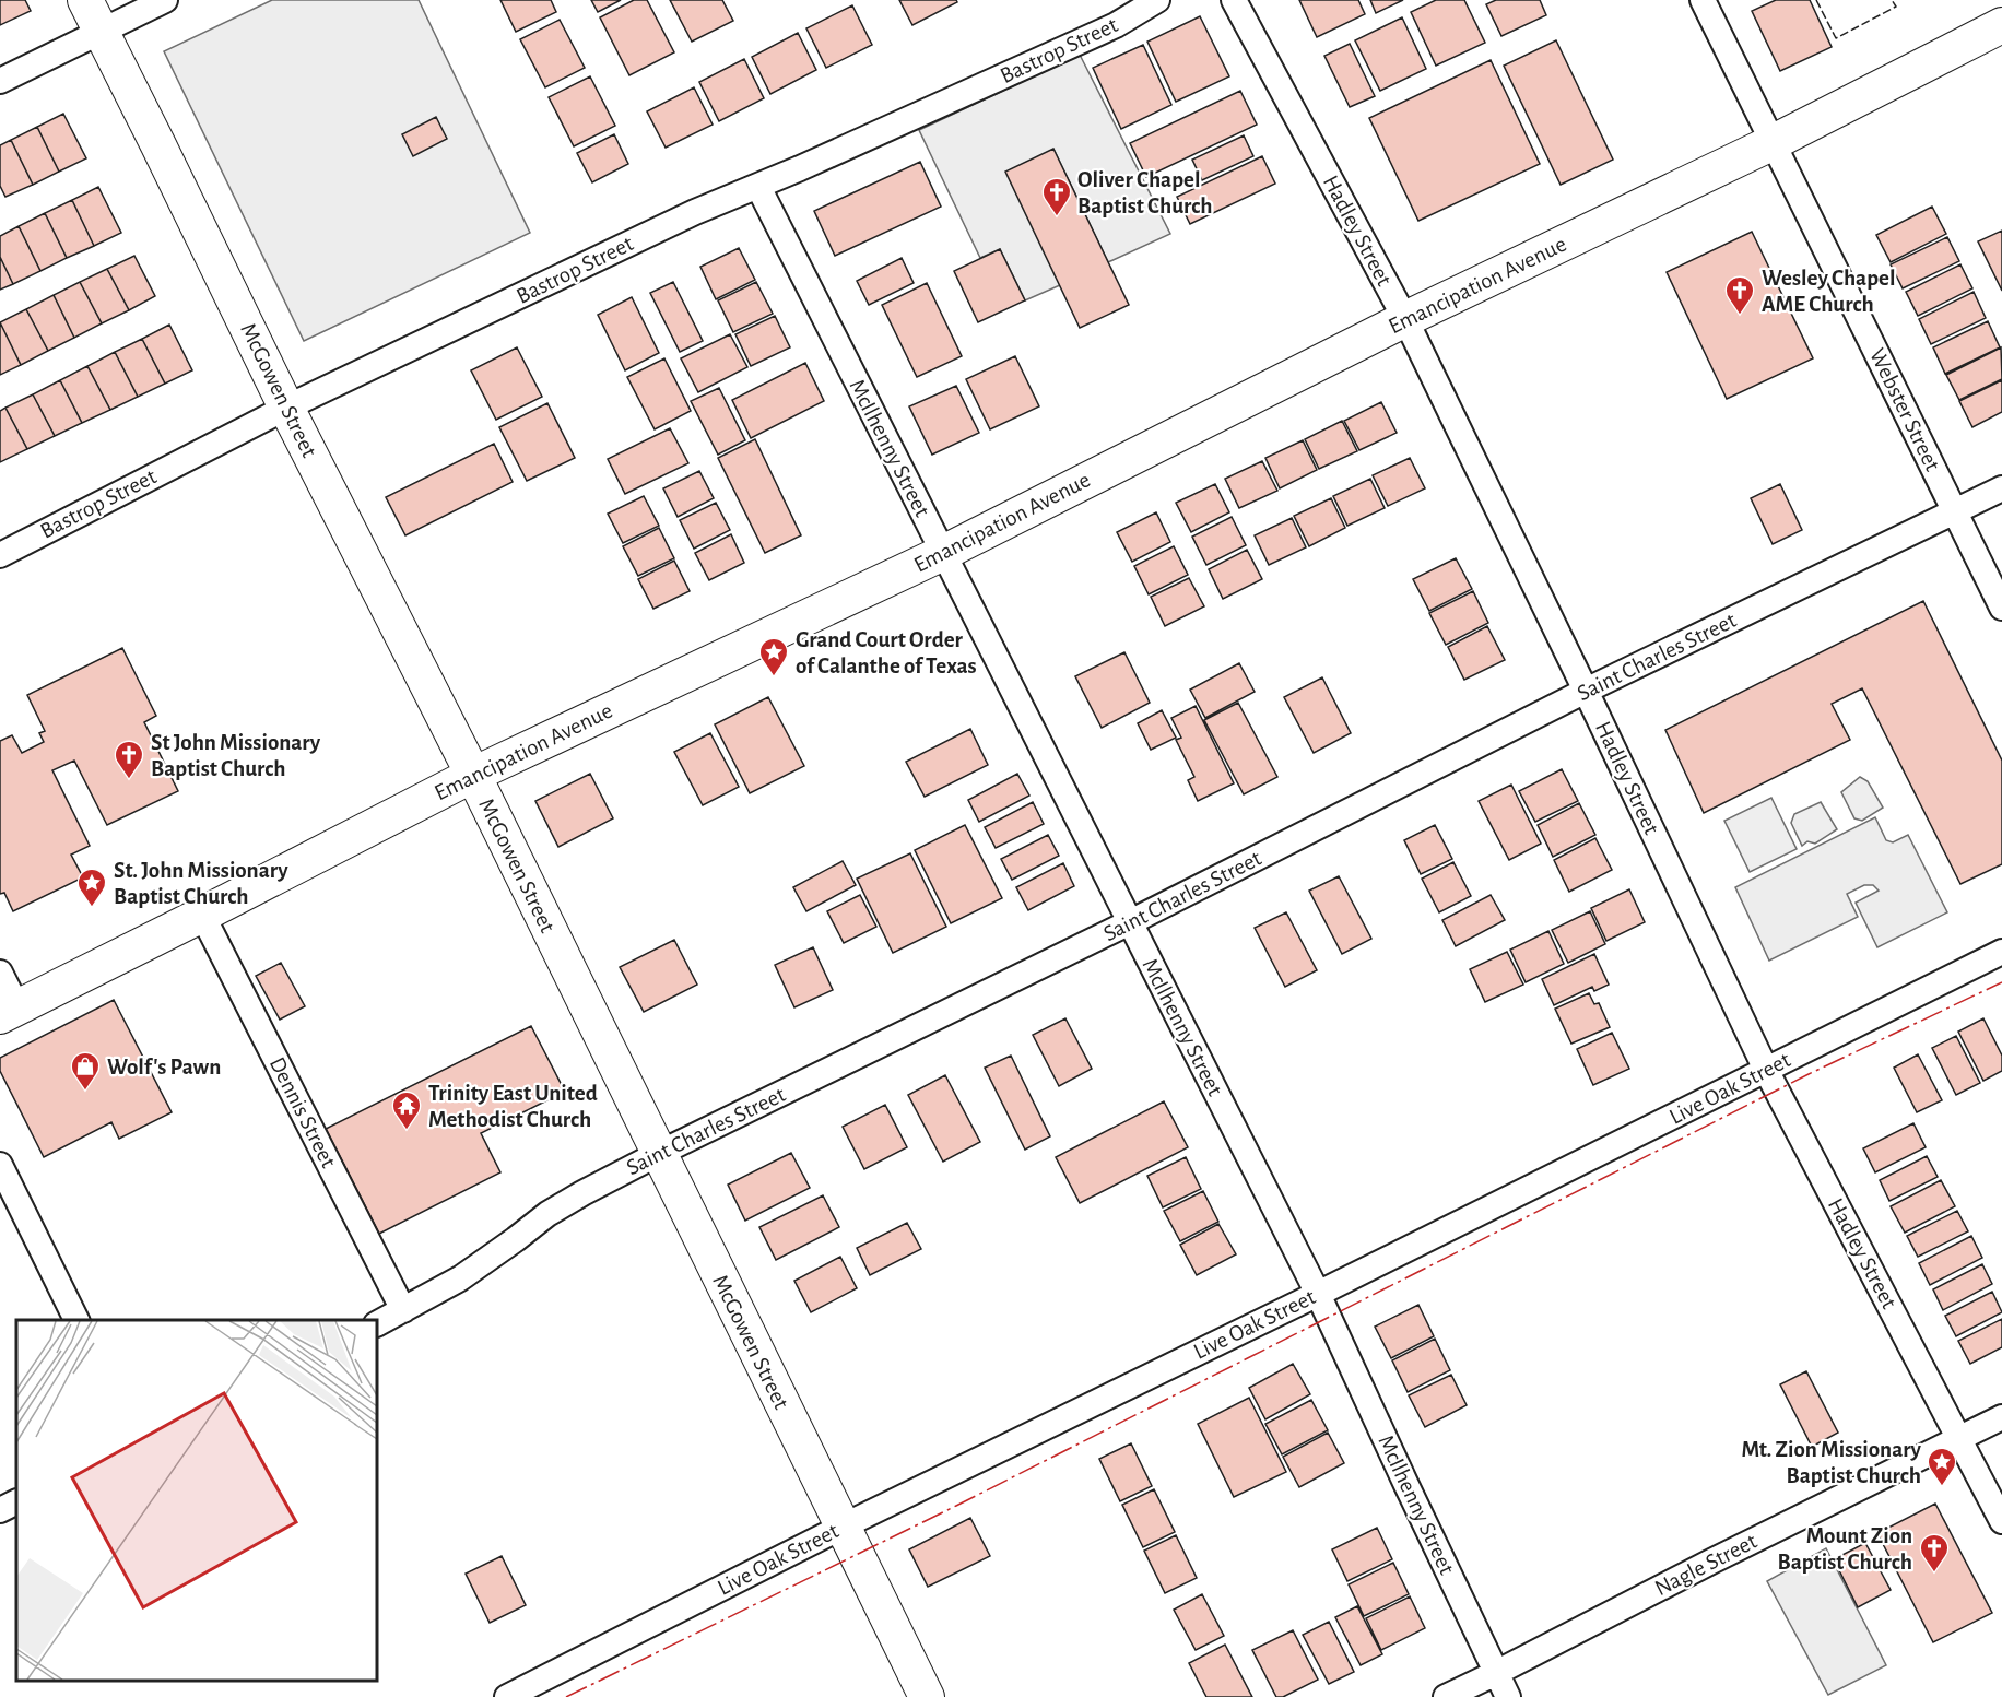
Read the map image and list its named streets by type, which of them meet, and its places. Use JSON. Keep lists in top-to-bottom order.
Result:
{
  "streets": {
    "main road": ["Emancipation Avenue", "McGowen Street"],
    "street": [
      "Bastrop Street",
      "Hadley Street",
      "Webster Street",
      "McIlhenny Street",
      "Saint Charles Street",
      "Live Oak Street",
      "Dennis Street",
      "Nagle Street"
    ]
  },
  "crossings": [
    ["Bastrop Street", "McGowen Street"],
    ["Bastrop Street", "McIlhenny Street"],
    ["Hadley Street", "Emancipation Avenue"],
    ["Hadley Street", "Saint Charles Street"],
    ["Hadley Street", "Live Oak Street"],
    ["Hadley Street", "Nagle Street"],
    ["Emancipation Avenue", "McGowen Street"],
    ["Emancipation Avenue", "Webster Street"],
    ["Emancipation Avenue", "McIlhenny Street"],
    ["Emancipation Avenue", "Dennis Street"],
    ["McGowen Street", "Saint Charles Street"],
    ["McGowen Street", "Live Oak Street"],
    ["Webster Street", "Saint Charles Street"],
    ["McIlhenny Street", "Saint Charles Street"],
    ["McIlhenny Street", "Live Oak Street"],
    ["McIlhenny Street", "Nagle Street"],
    ["Saint Charles Street", "Dennis Street"]
  ],
  "places": {
    "church": [
      "Oliver Chapel Baptist Church",
      "Wesley Chapel AME Church",
      "St John Missionary Baptist Church",
      "Mount Zion Baptist Church"
    ],
    "place": ["Grand Court Order of Calanthe of Texas", "St. John Missionary Baptist Church", "Mt. Zion Missionary Baptist Church"],
    "shop": ["Wolf's Pawn"],
    "temple": ["Trinity East United Methodist Church"]
  }
}
